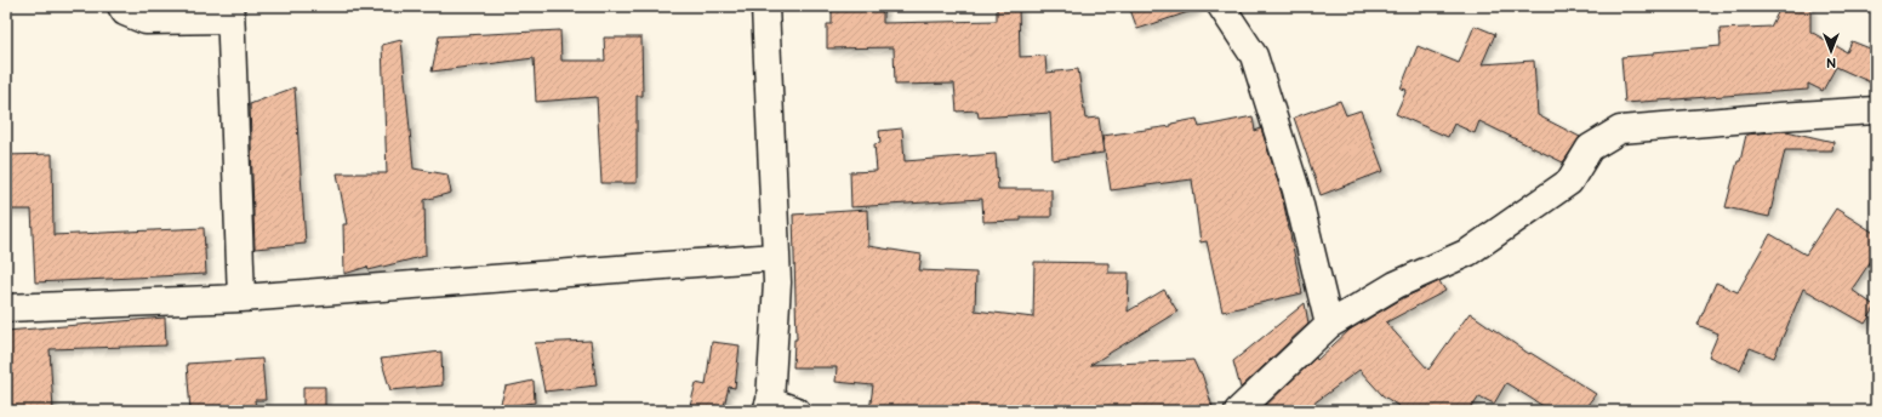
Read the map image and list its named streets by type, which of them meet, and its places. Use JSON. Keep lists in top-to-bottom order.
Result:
{
  "north": "bottom"
}
